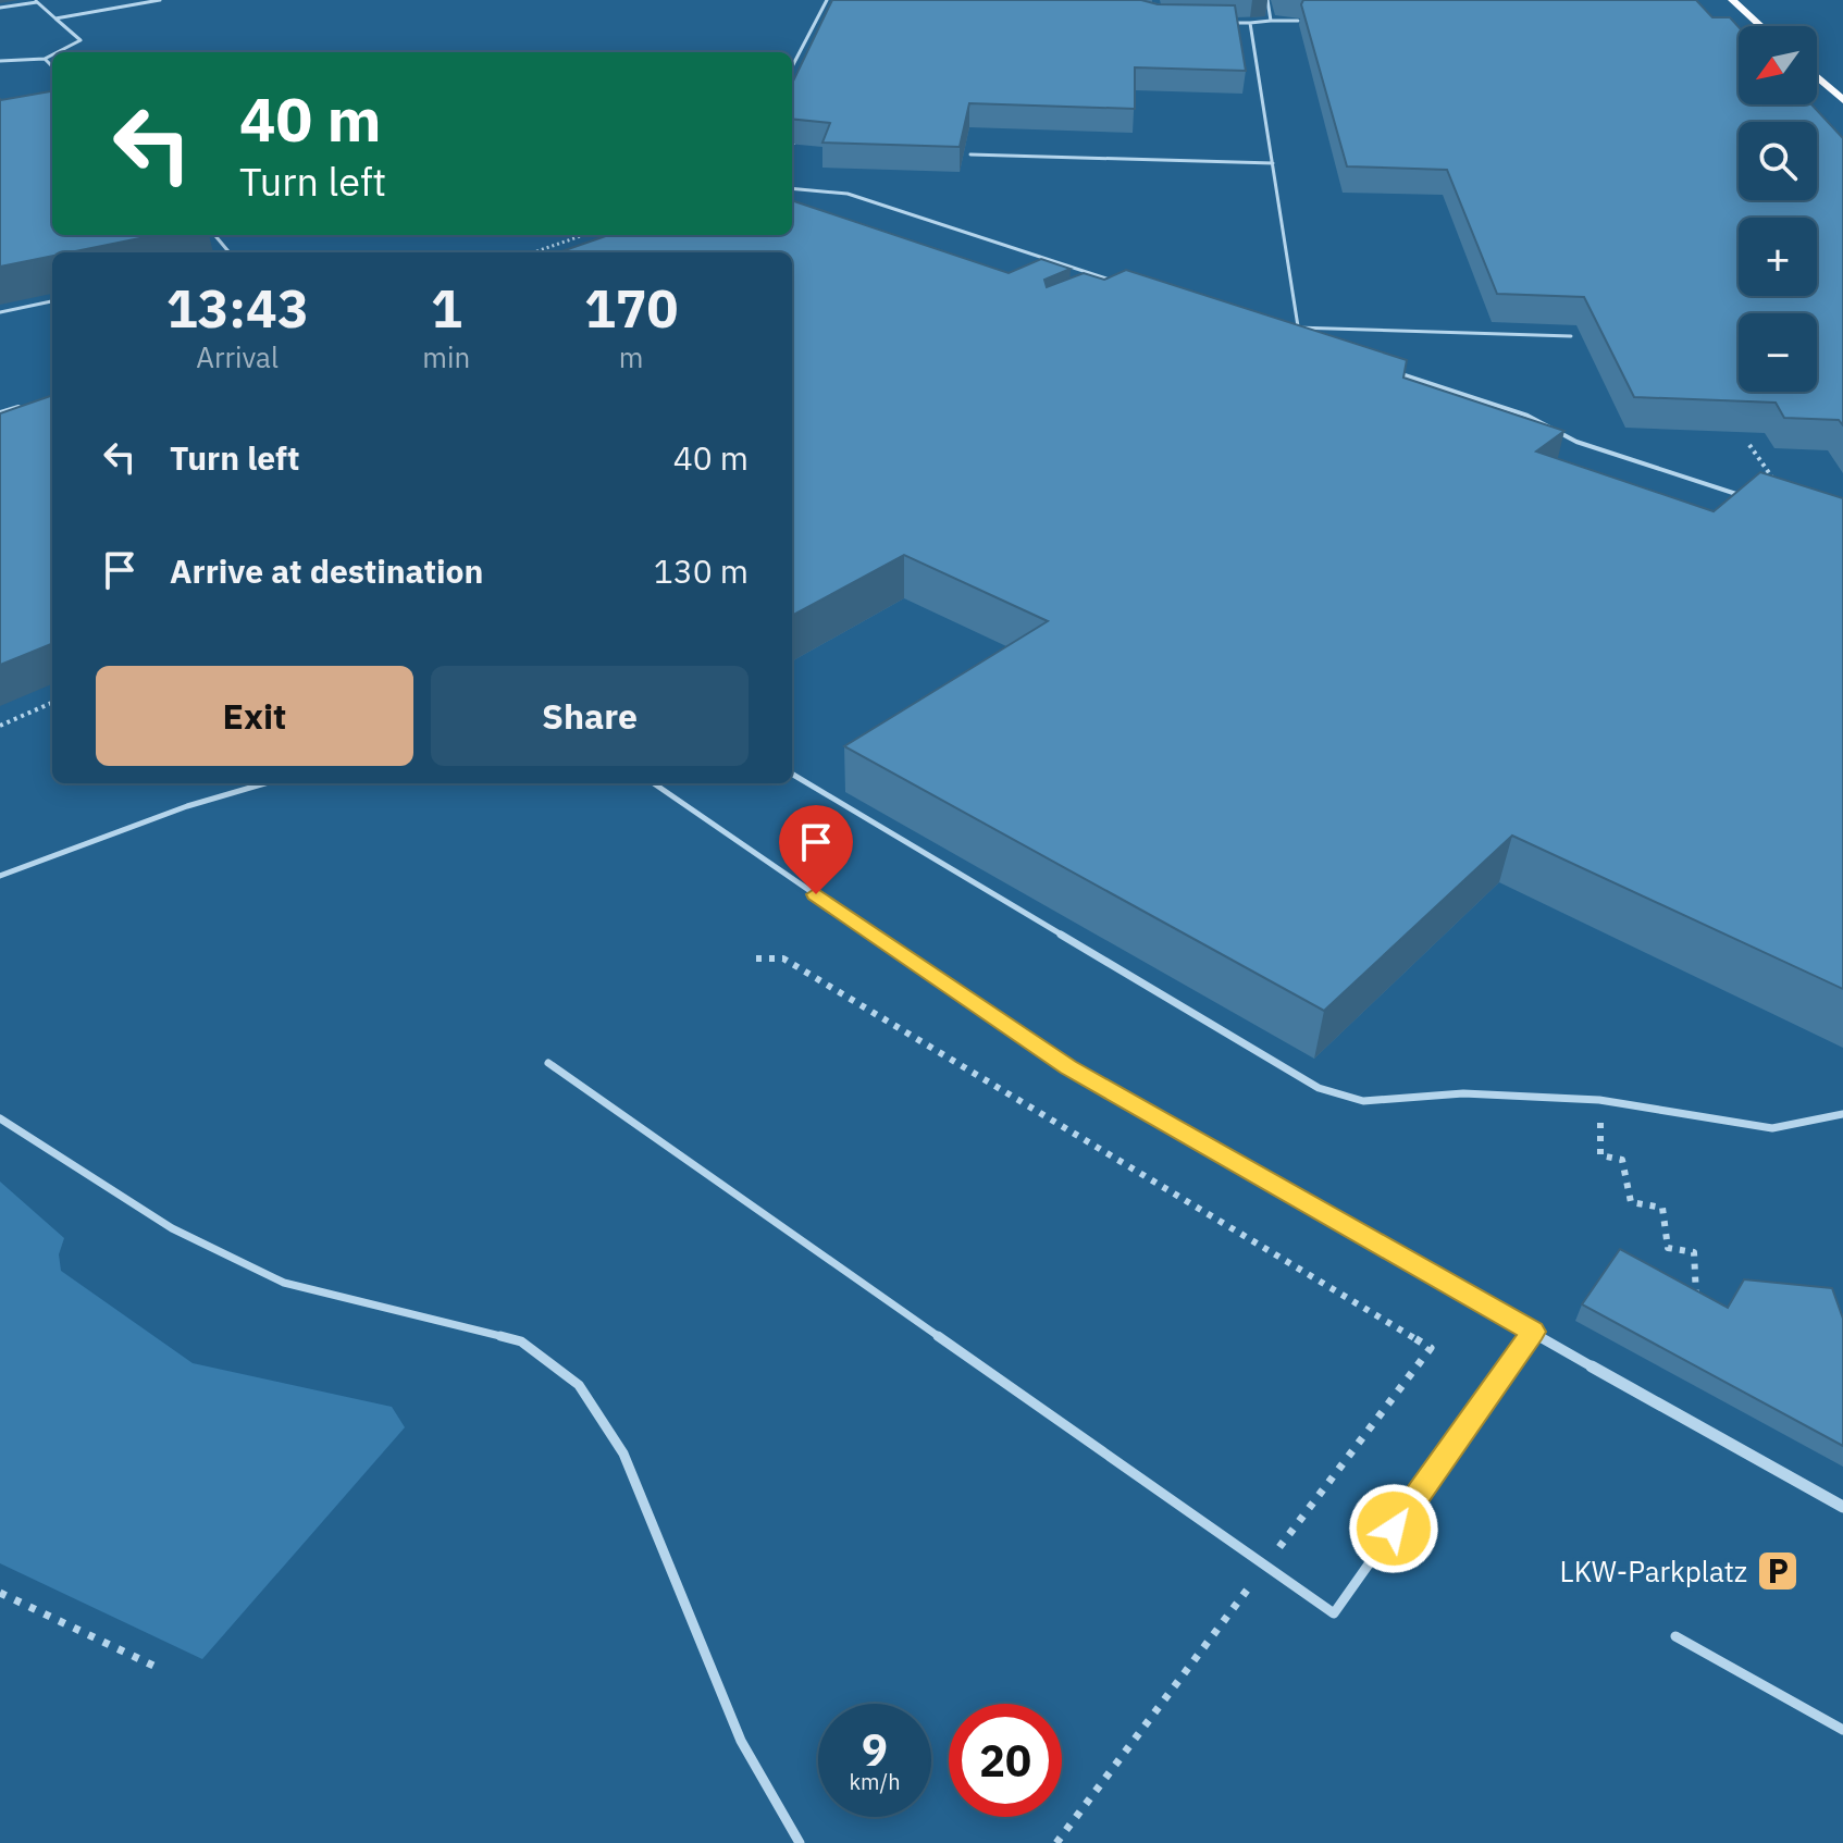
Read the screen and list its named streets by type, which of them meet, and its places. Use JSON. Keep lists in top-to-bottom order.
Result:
{
  "places": {
    "parking": ["LKW-Parkplatz"]
  },
  "north": "bottom left",
  "page": {
    "map_buttons": ["+", "−"],
    "turn": ["40 m", "Turn left"],
    "eta": [
      "13:43",
      "Arrival",
      "1",
      "min",
      "170",
      "m"
    ],
    "list": [
      {
        "name": "Turn left",
        "value": "40 m"
      },
      {
        "name": "Arrive at destination",
        "value": "130 m"
      }
    ],
    "buttons": ["Exit", "Share"],
    "speed": "9 km/h",
    "limit": "20"
  }
}
